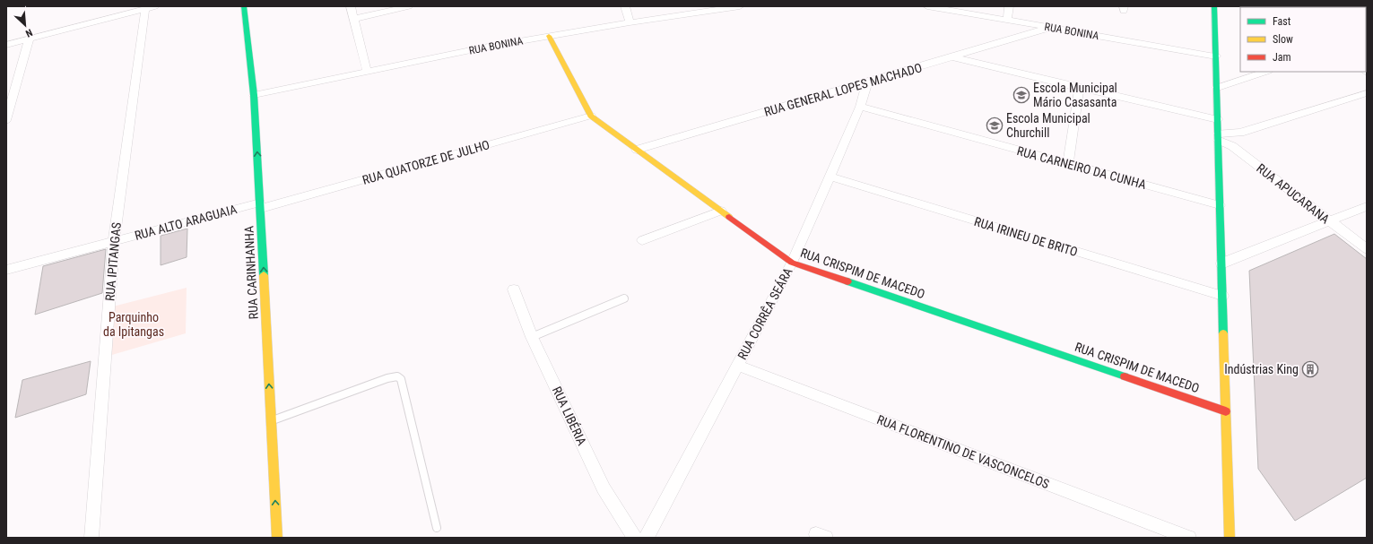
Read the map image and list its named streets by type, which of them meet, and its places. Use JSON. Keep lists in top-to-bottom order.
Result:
{
  "streets": {
    "street": [
      "RUA BONINA",
      "RUA GENERAL LOPES MACHADO",
      "RUA QUATORZE DE JULHO",
      "RUA CARNEIRO DA CUNHA",
      "RUA APUCARANA",
      "RUA ALTO ARAGUAIA",
      "RUA IRINEU DE BRITO",
      "RUA IPITANGAS",
      "RUA CARINHANHA",
      "RUA CRISPIM DE MACEDO",
      "RUA CORRÊA SEÁRA",
      "RUA LIBÉRIA",
      "RUA FLORENTINO DE VASCONCELOS"
    ]
  },
  "crossings": [
    ["RUA BONINA", "RUA GENERAL LOPES MACHADO"],
    ["RUA BONINA", "RUA CARINHANHA"],
    ["RUA BONINA", "RUA CRISPIM DE MACEDO"],
    ["RUA GENERAL LOPES MACHADO", "RUA CRISPIM DE MACEDO"],
    ["RUA GENERAL LOPES MACHADO", "RUA CORRÊA SEÁRA"],
    ["RUA QUATORZE DE JULHO", "RUA ALTO ARAGUAIA"],
    ["RUA QUATORZE DE JULHO", "RUA CARINHANHA"],
    ["RUA QUATORZE DE JULHO", "RUA CRISPIM DE MACEDO"],
    ["RUA CARNEIRO DA CUNHA", "RUA CORRÊA SEÁRA"],
    ["RUA ALTO ARAGUAIA", "RUA IPITANGAS"],
    ["RUA ALTO ARAGUAIA", "RUA CARINHANHA"],
    ["RUA IRINEU DE BRITO", "RUA CORRÊA SEÁRA"],
    ["RUA CRISPIM DE MACEDO", "RUA CORRÊA SEÁRA"],
    ["RUA CORRÊA SEÁRA", "RUA FLORENTINO DE VASCONCELOS"]
  ],
  "one_way": ["RUA CARINHANHA"],
  "parks": ["Parquinho da Ipitangas"],
  "places": {
    "school or university": ["Escola Municipal Mário Casasanta", "Escola Municipal Churchill"],
    "building": ["Indústrias King"]
  },
  "legend": ["Fast", "Slow", "Jam"],
  "north": "bottom right"
}
